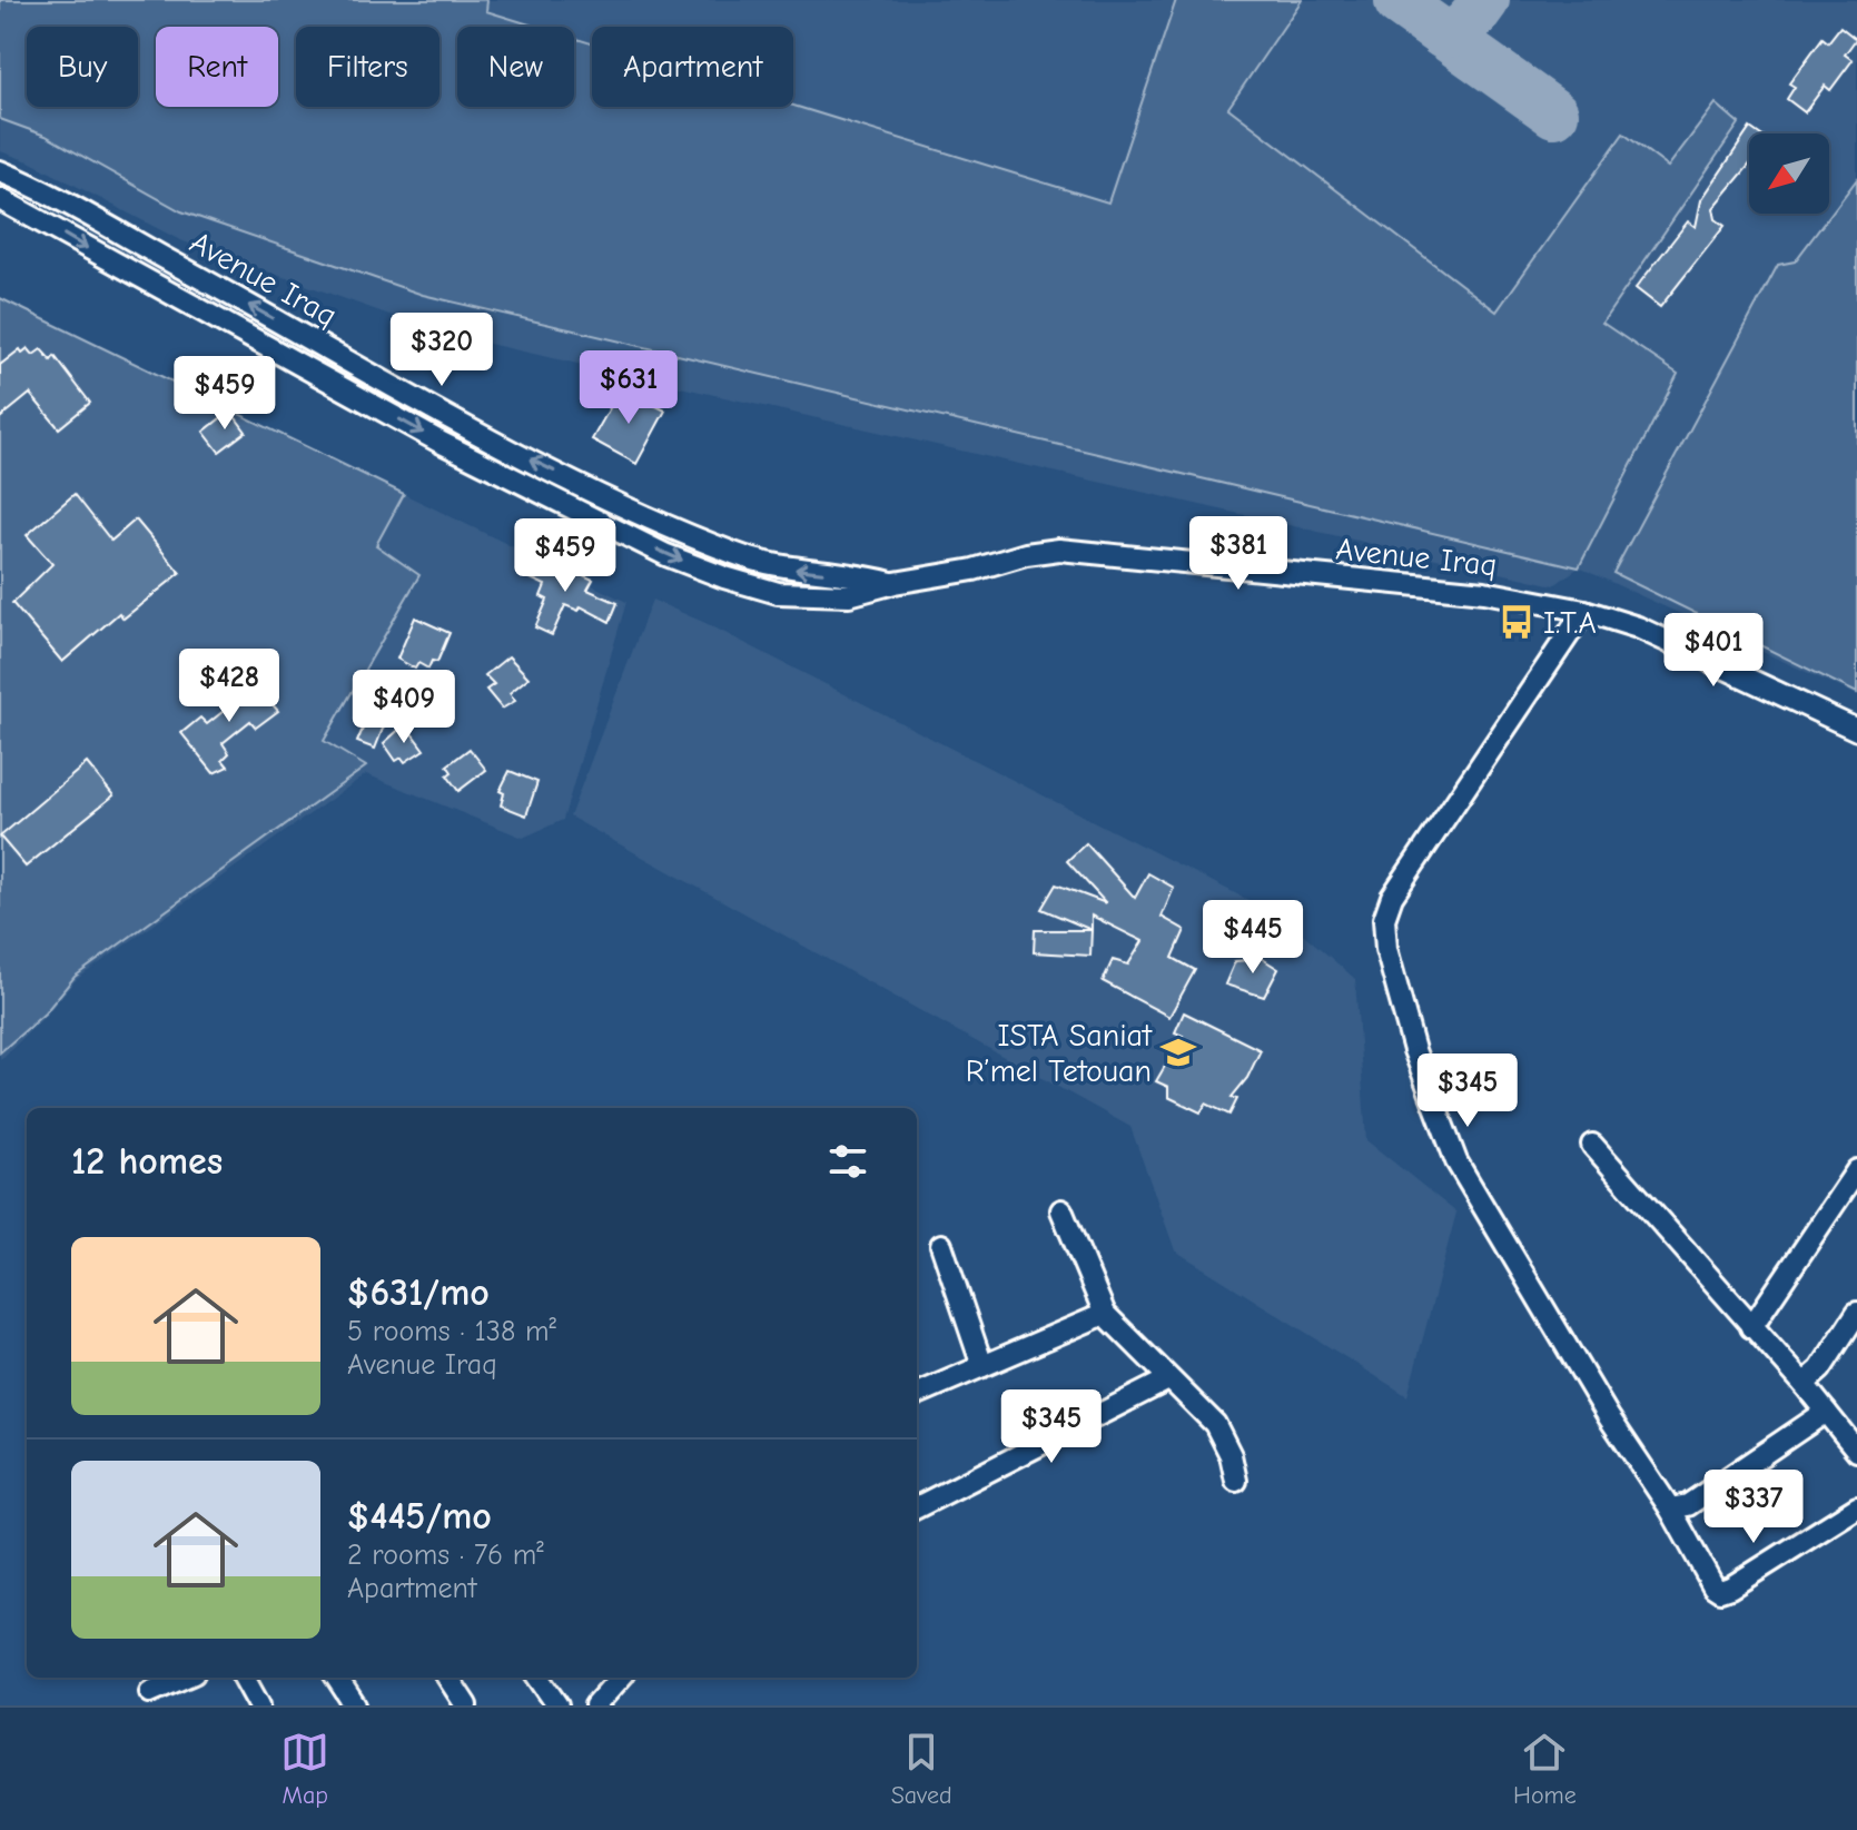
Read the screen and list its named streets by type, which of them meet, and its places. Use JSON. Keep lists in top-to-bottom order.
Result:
{
  "streets": {
    "street": ["Avenue Iraq"]
  },
  "places": {
    "bus stop": ["I.T.A"],
    "school or university": ["ISTA Saniat R’mel Tetouan"]
  },
  "north": "bottom left",
  "page": {
    "chip": [
      "Buy",
      "Rent",
      "Filters",
      "New",
      "Apartment"
    ],
    "price": [
      "$320",
      "$631",
      "$459",
      "$381",
      "$459",
      "$401",
      "$428",
      "$409",
      "$445",
      "$345",
      "$345",
      "$337"
    ],
    "heading": "12 homes",
    "list": [
      {
        "name": "$631/mo",
        "note": "5 rooms · 138 m² · Avenue Iraq"
      },
      {
        "name": "$445/mo",
        "note": "2 rooms · 76 m² · Apartment"
      }
    ],
    "tabs": ["Map", "Saved", "Home"]
  }
}
